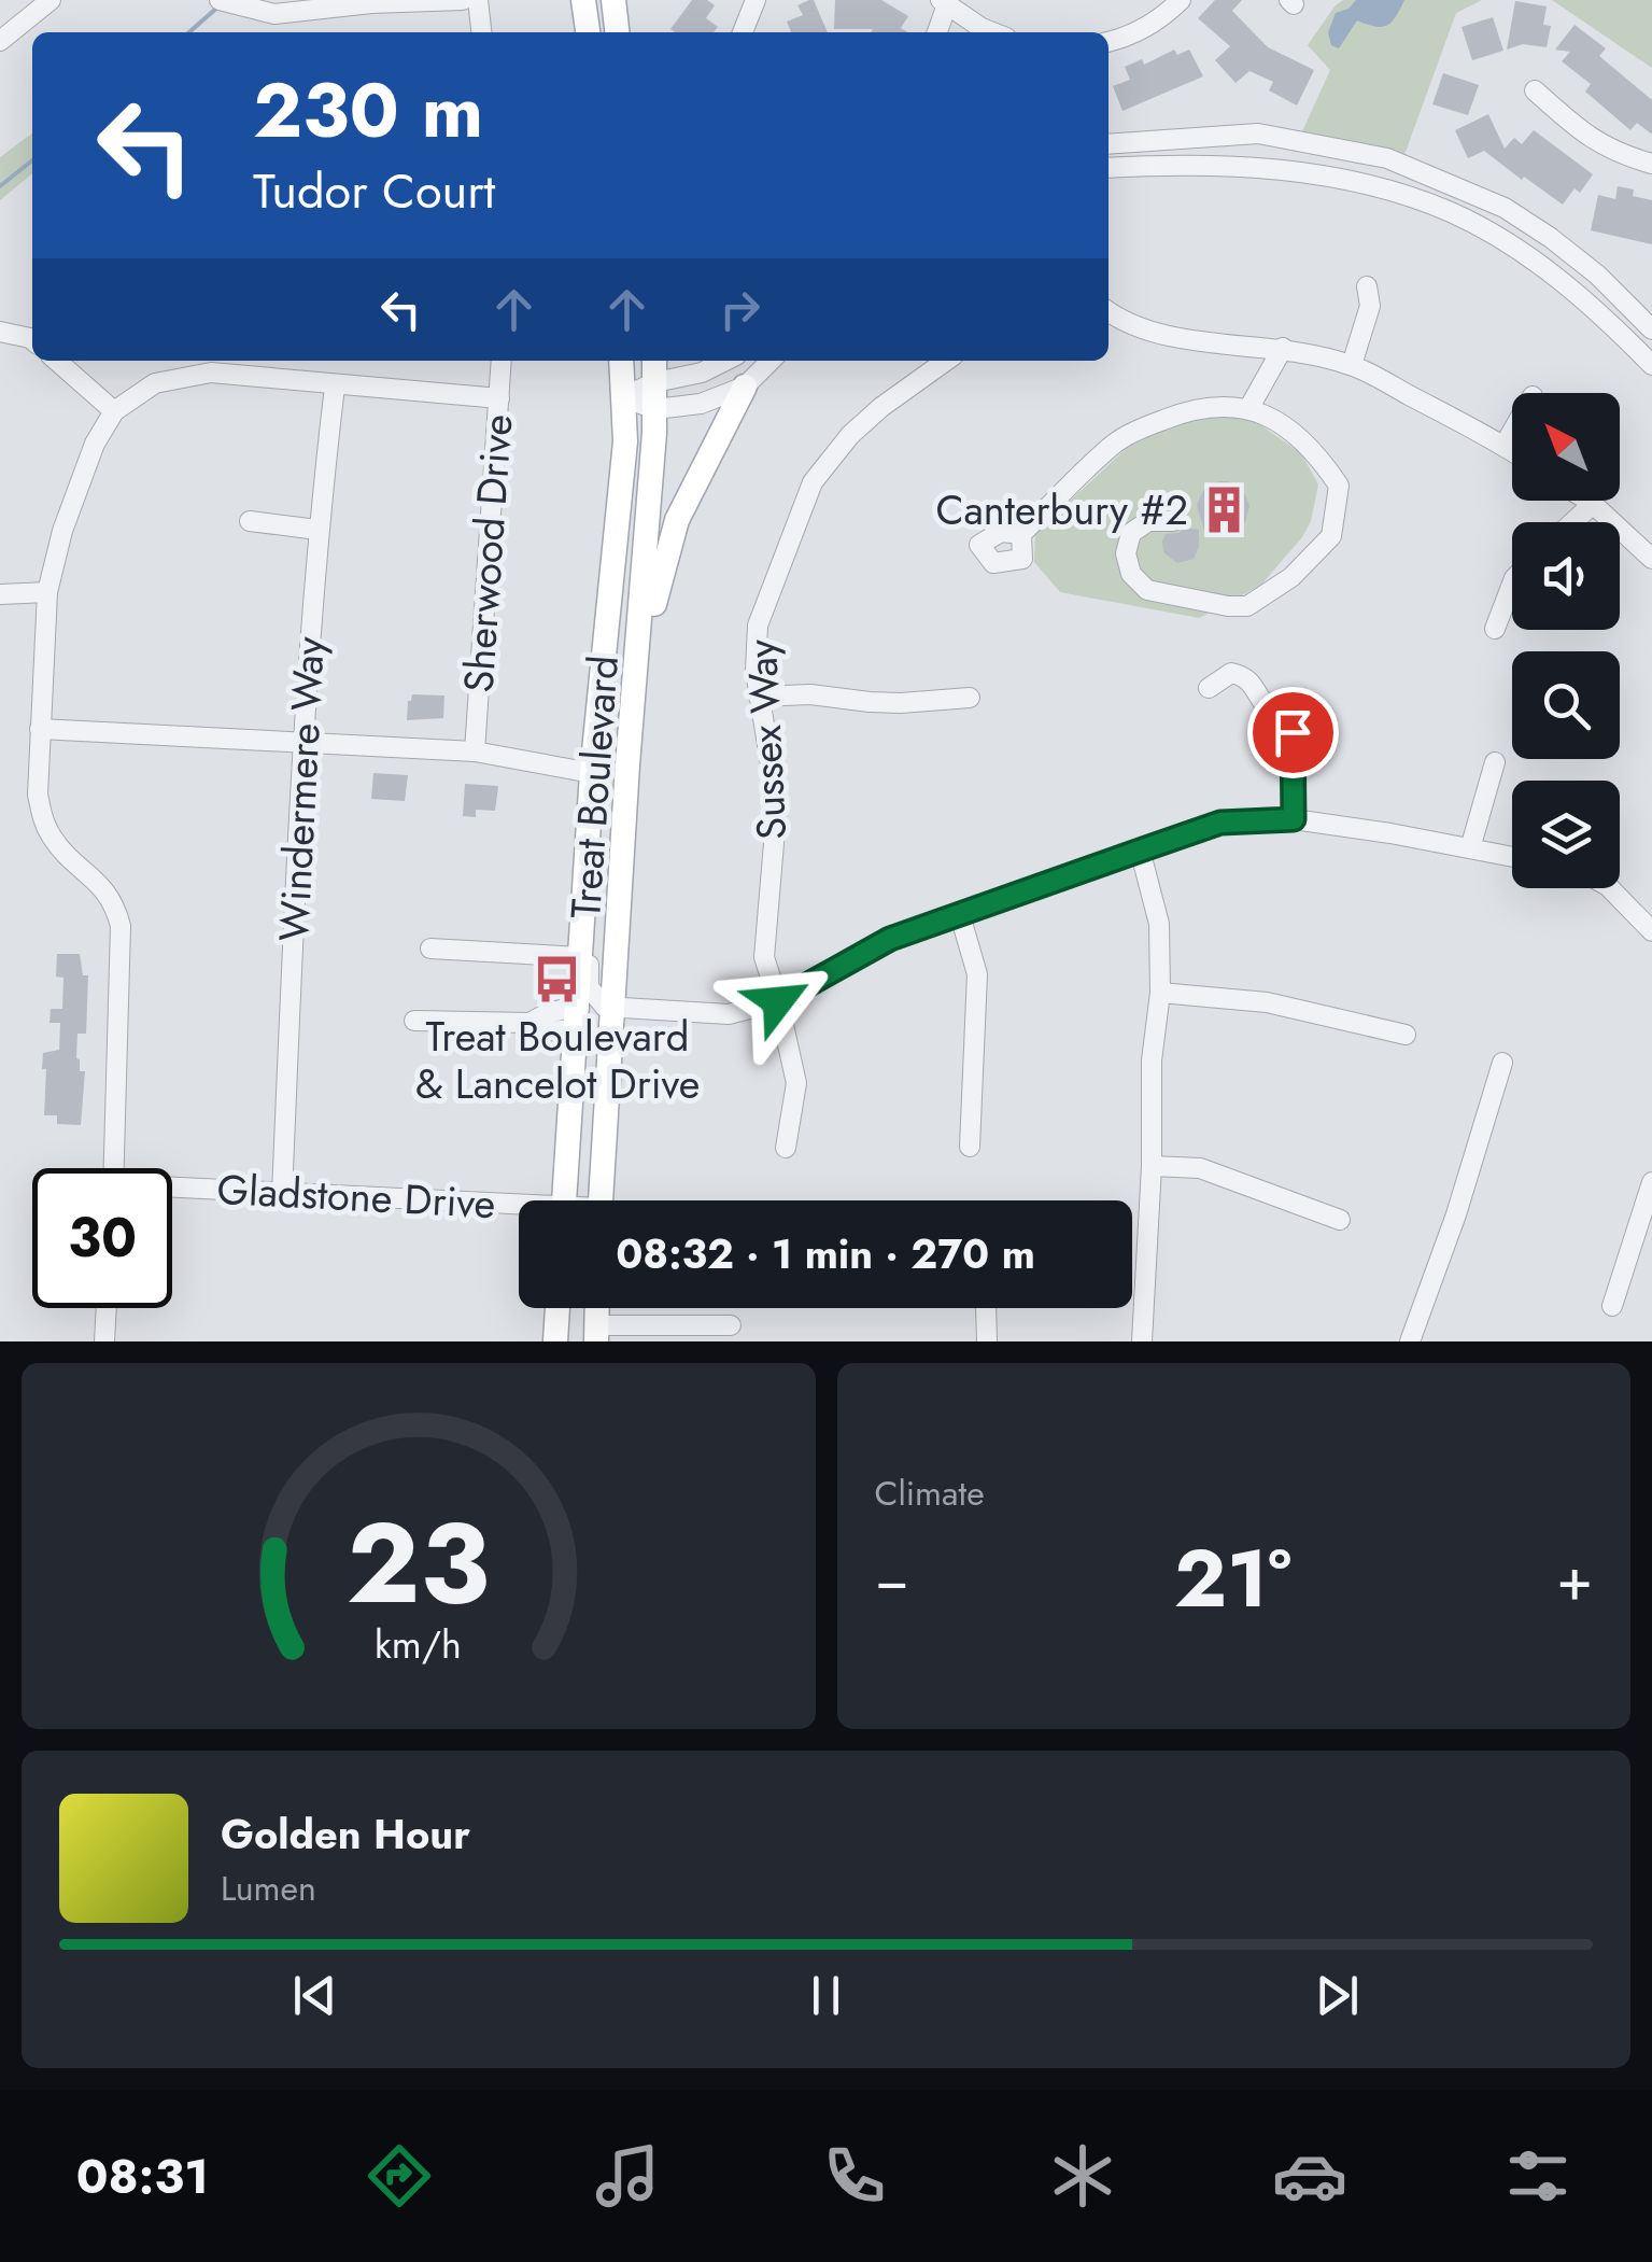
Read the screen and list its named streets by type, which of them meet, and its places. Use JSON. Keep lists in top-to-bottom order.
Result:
{
  "streets": {
    "main road": ["Treat Boulevard"],
    "street": [
      "Sherwood Drive",
      "Sussex Way",
      "Windermere Way",
      "Gladstone Drive"
    ]
  },
  "crossings": [
    ["Windermere Way", "Gladstone Drive"]
  ],
  "places": {
    "building": ["Canterbury #2"],
    "bus stop": ["Treat Boulevard & Lancelot Drive"]
  },
  "north": "top left",
  "page": {
    "turn": ["230 m", "Tudor Court"],
    "limit": "30",
    "trip": "08:32 · 1 min · 270 m",
    "tile": "Climate",
    "heat": ["−", "21°", "+"],
    "song": ["Golden Hour", "Lumen"],
    "tabs": "08:31",
    "gauge": ["23", "km/h"]
  }
}
